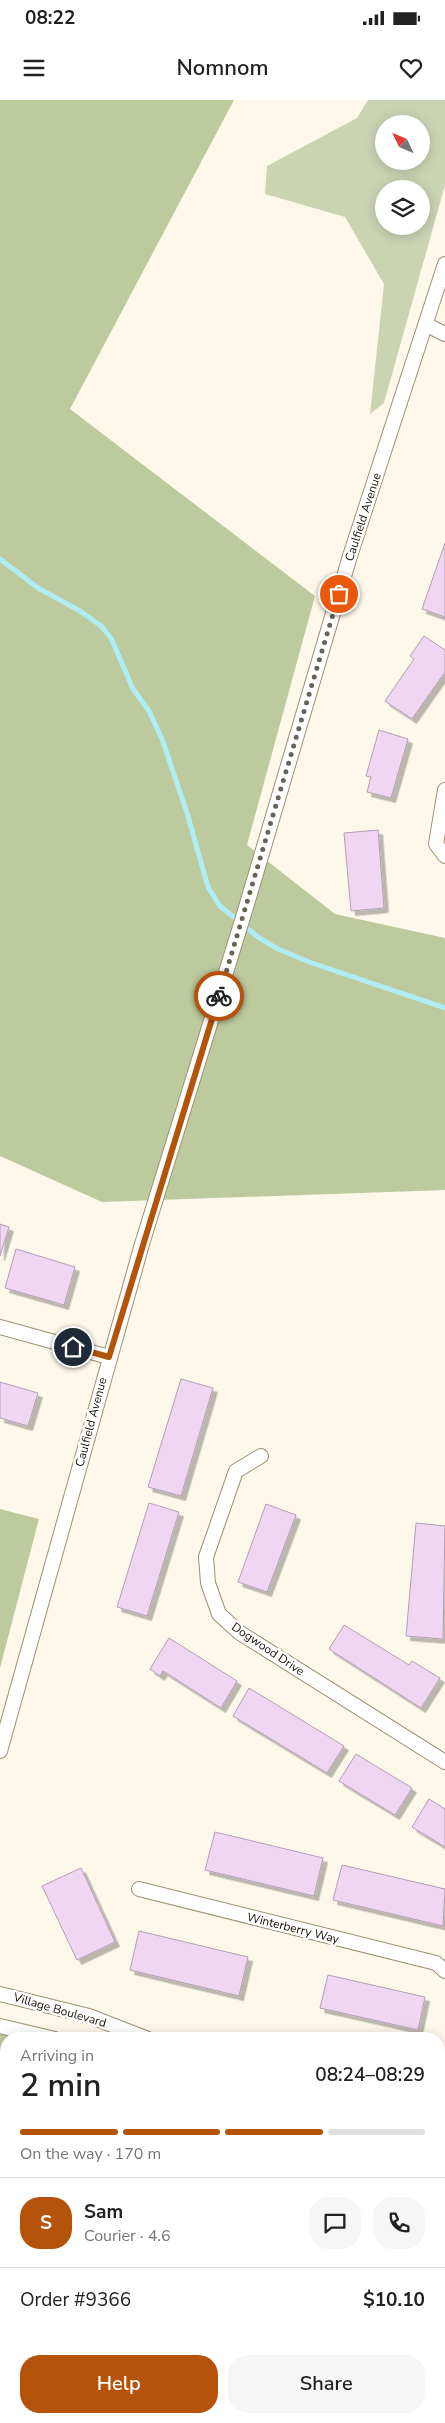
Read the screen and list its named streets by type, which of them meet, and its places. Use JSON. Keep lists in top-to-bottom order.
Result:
{
  "streets": {
    "street": [
      "Caulfield Avenue",
      "Dogwood Drive",
      "Winterberry Way",
      "Village Boulevard"
    ]
  },
  "north": "top left",
  "page": {
    "status": "08:22",
    "header": "Nomnom",
    "heading": ["2 min", "Arriving in", "08:24–08:29"],
    "panel": [
      "Sam",
      "Courier · 4.6",
      "Order #9366",
      "$10.10"
    ],
    "bar": "On the way · 170 m",
    "round": "S",
    "buttons": ["Help", "Share"]
  }
}
